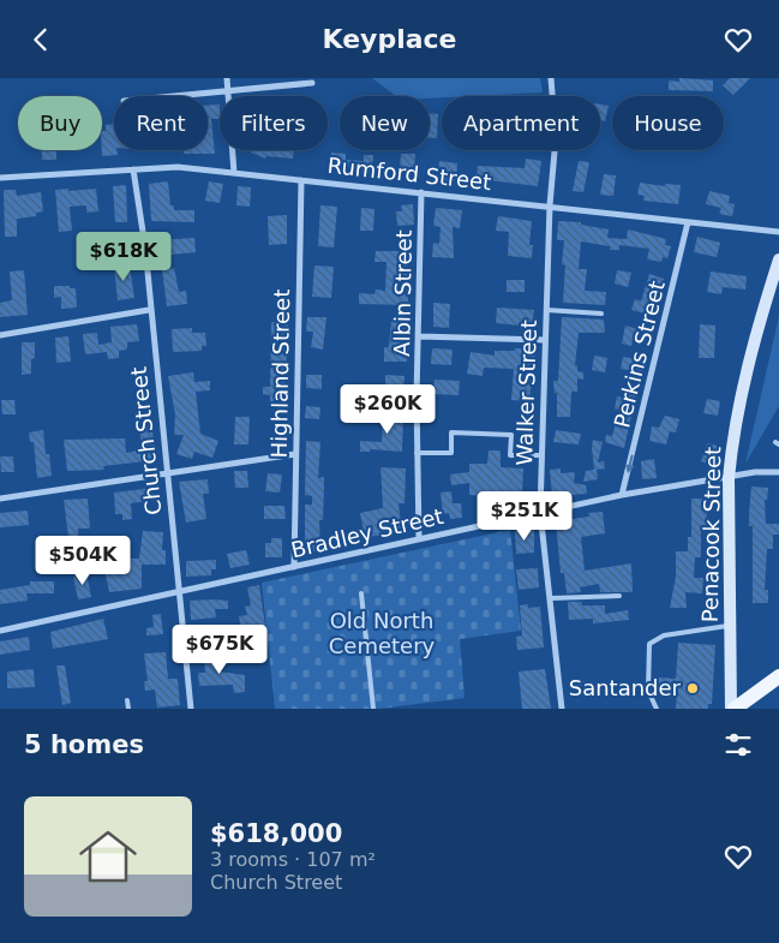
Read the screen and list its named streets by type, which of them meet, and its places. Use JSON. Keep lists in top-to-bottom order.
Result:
{
  "streets": {
    "street": [
      "Rumford Street",
      "Albin Street",
      "Perkins Street",
      "Highland Street",
      "Walker Street",
      "Church Street",
      "Bradley Street",
      "Penacook Street"
    ]
  },
  "crossings": [
    ["Rumford Street", "Albin Street"],
    ["Rumford Street", "Perkins Street"],
    ["Rumford Street", "Highland Street"],
    ["Rumford Street", "Walker Street"],
    ["Rumford Street", "Church Street"],
    ["Albin Street", "Bradley Street"],
    ["Perkins Street", "Bradley Street"],
    ["Highland Street", "Bradley Street"],
    ["Walker Street", "Bradley Street"],
    ["Church Street", "Bradley Street"],
    ["Bradley Street", "Penacook Street"]
  ],
  "one_way": ["Perkins Street"],
  "parks": ["Old North Cemetery"],
  "places": ["Santander"],
  "page": {
    "header": "Keyplace",
    "chip": [
      "Buy",
      "Rent",
      "Filters",
      "New",
      "Apartment",
      "House"
    ],
    "price": [
      "$618K",
      "$260K",
      "$251K",
      "$504K",
      "$675K"
    ],
    "heading": "5 homes",
    "list": [
      {
        "name": "$618,000",
        "note": "3 rooms · 107 m² · Church Street"
      }
    ]
  }
}
